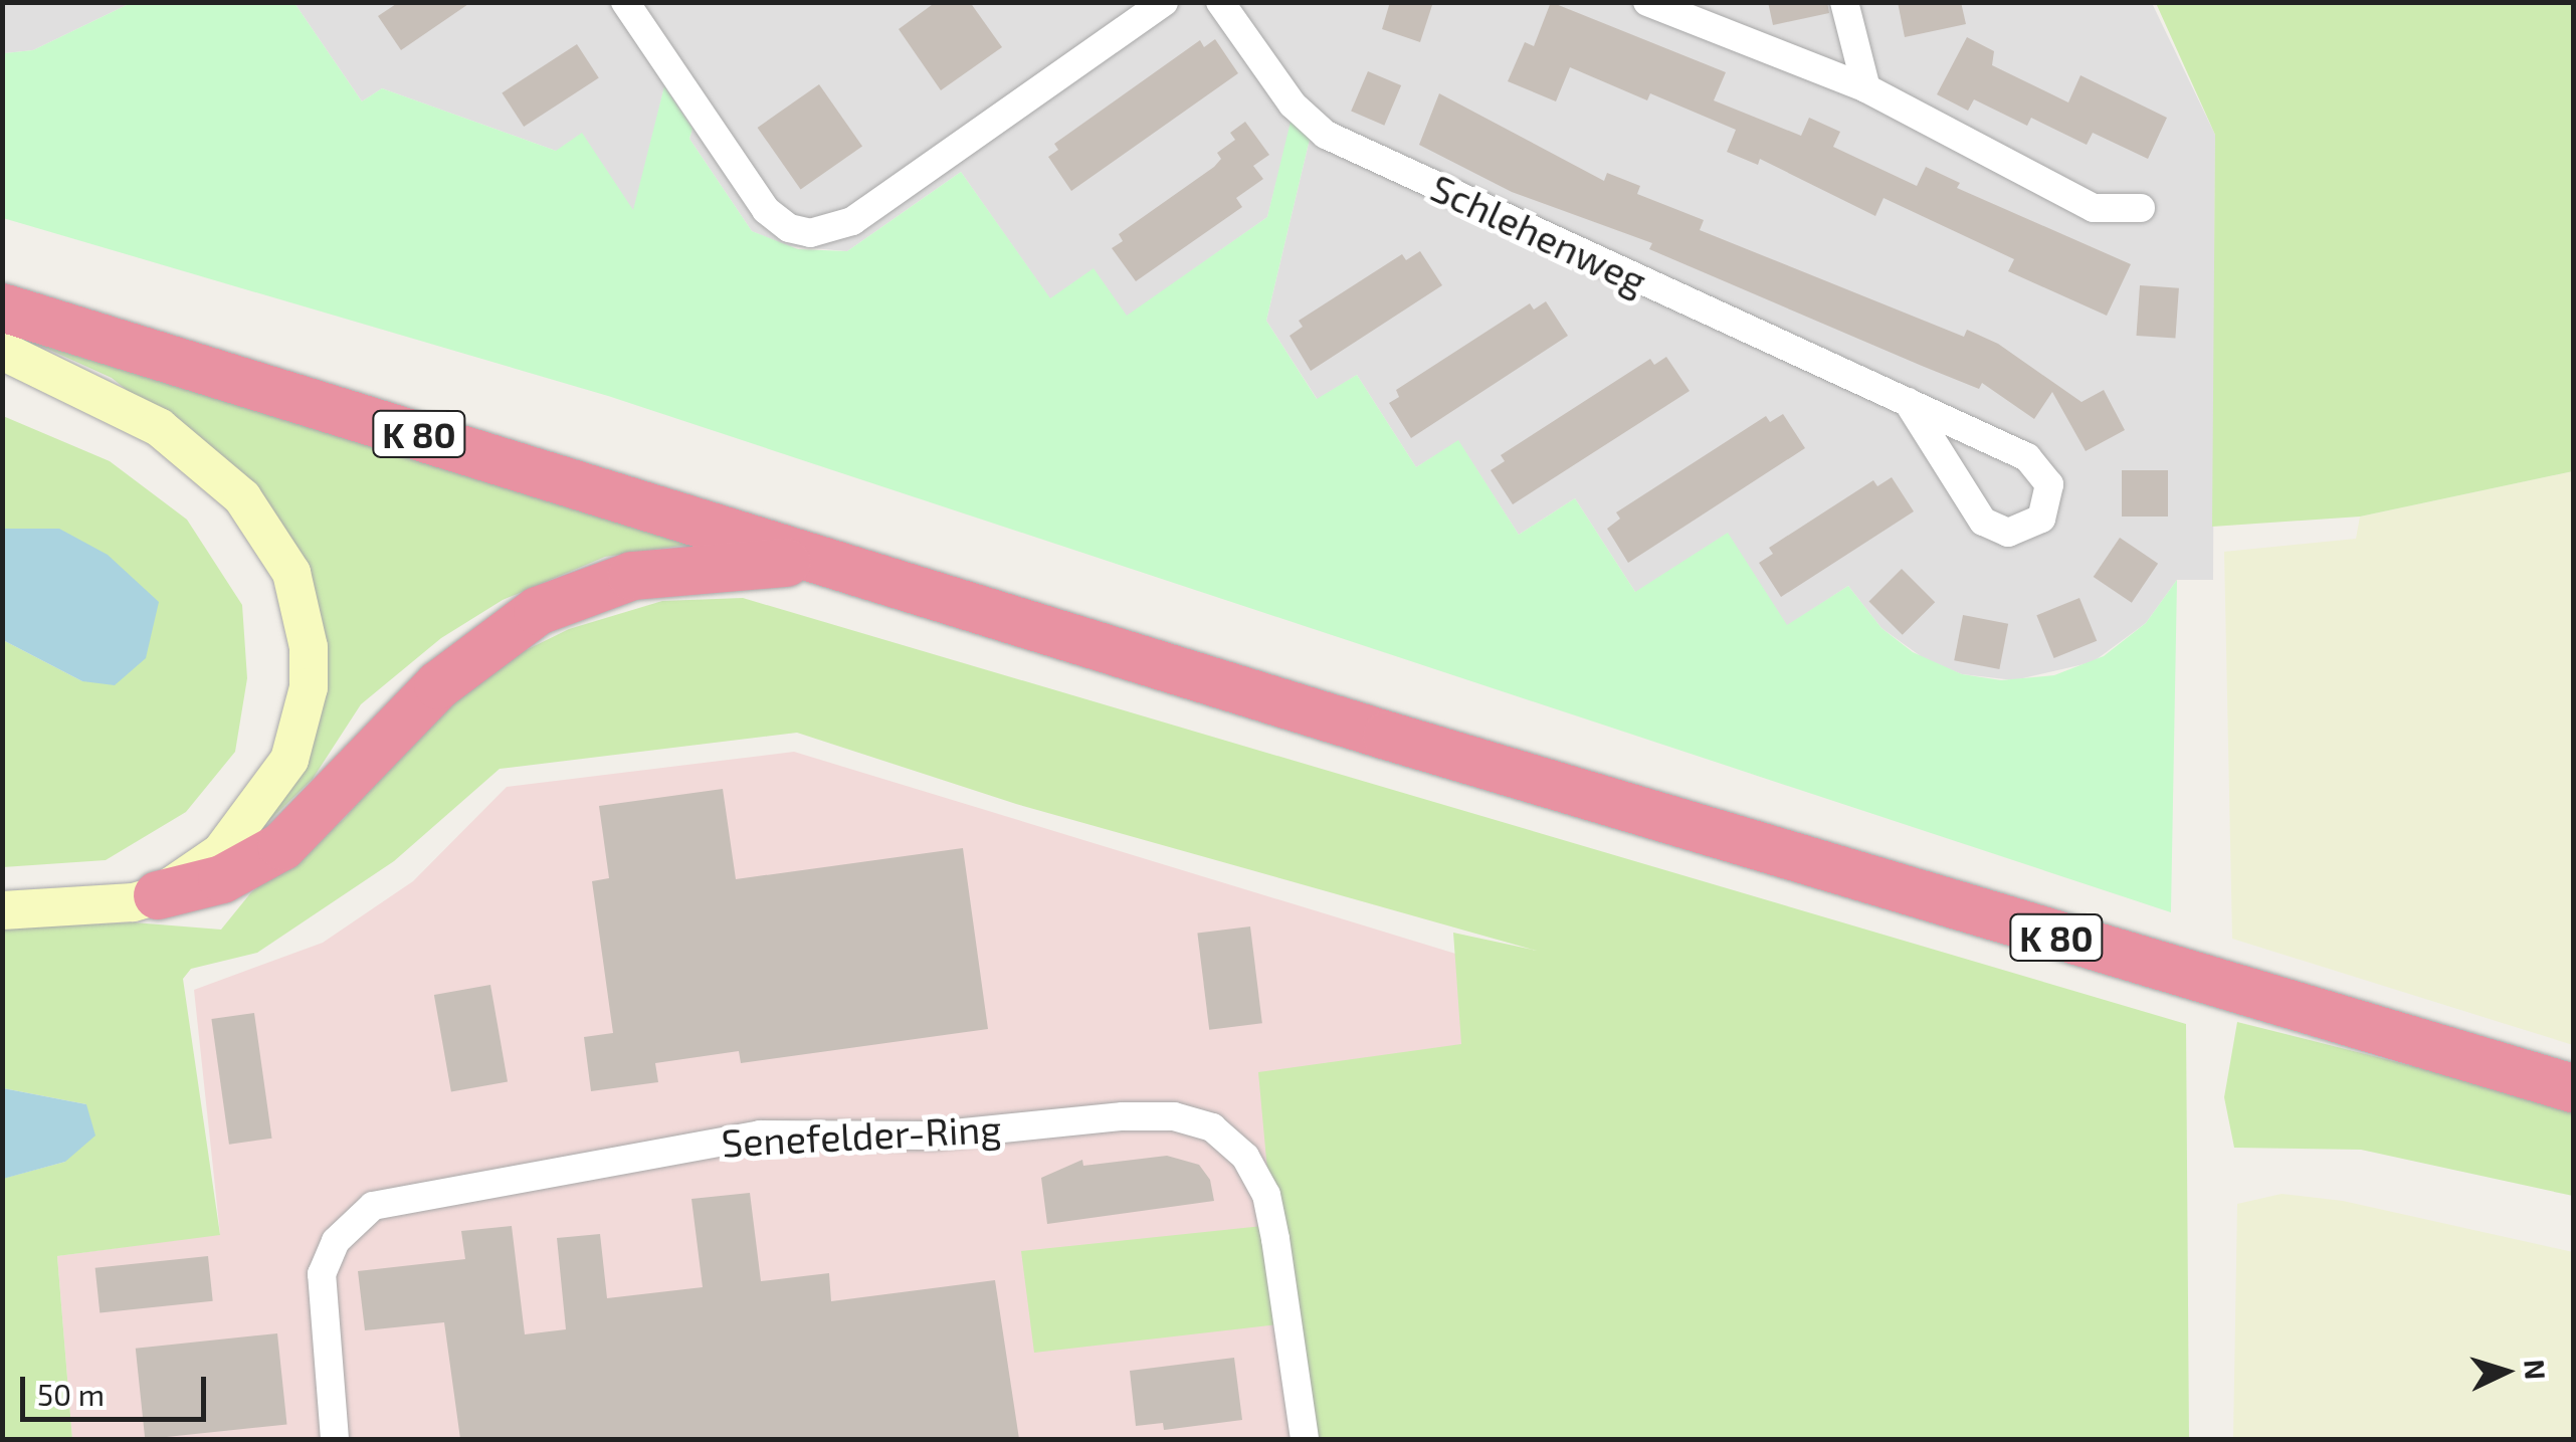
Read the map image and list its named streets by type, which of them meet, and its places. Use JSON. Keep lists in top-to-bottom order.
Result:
{
  "streets": {
    "highway": ["K 80"],
    "street": ["Schlehenweg", "Senefelder-Ring"]
  },
  "scale_bar": "50 m",
  "north": "right"
}
